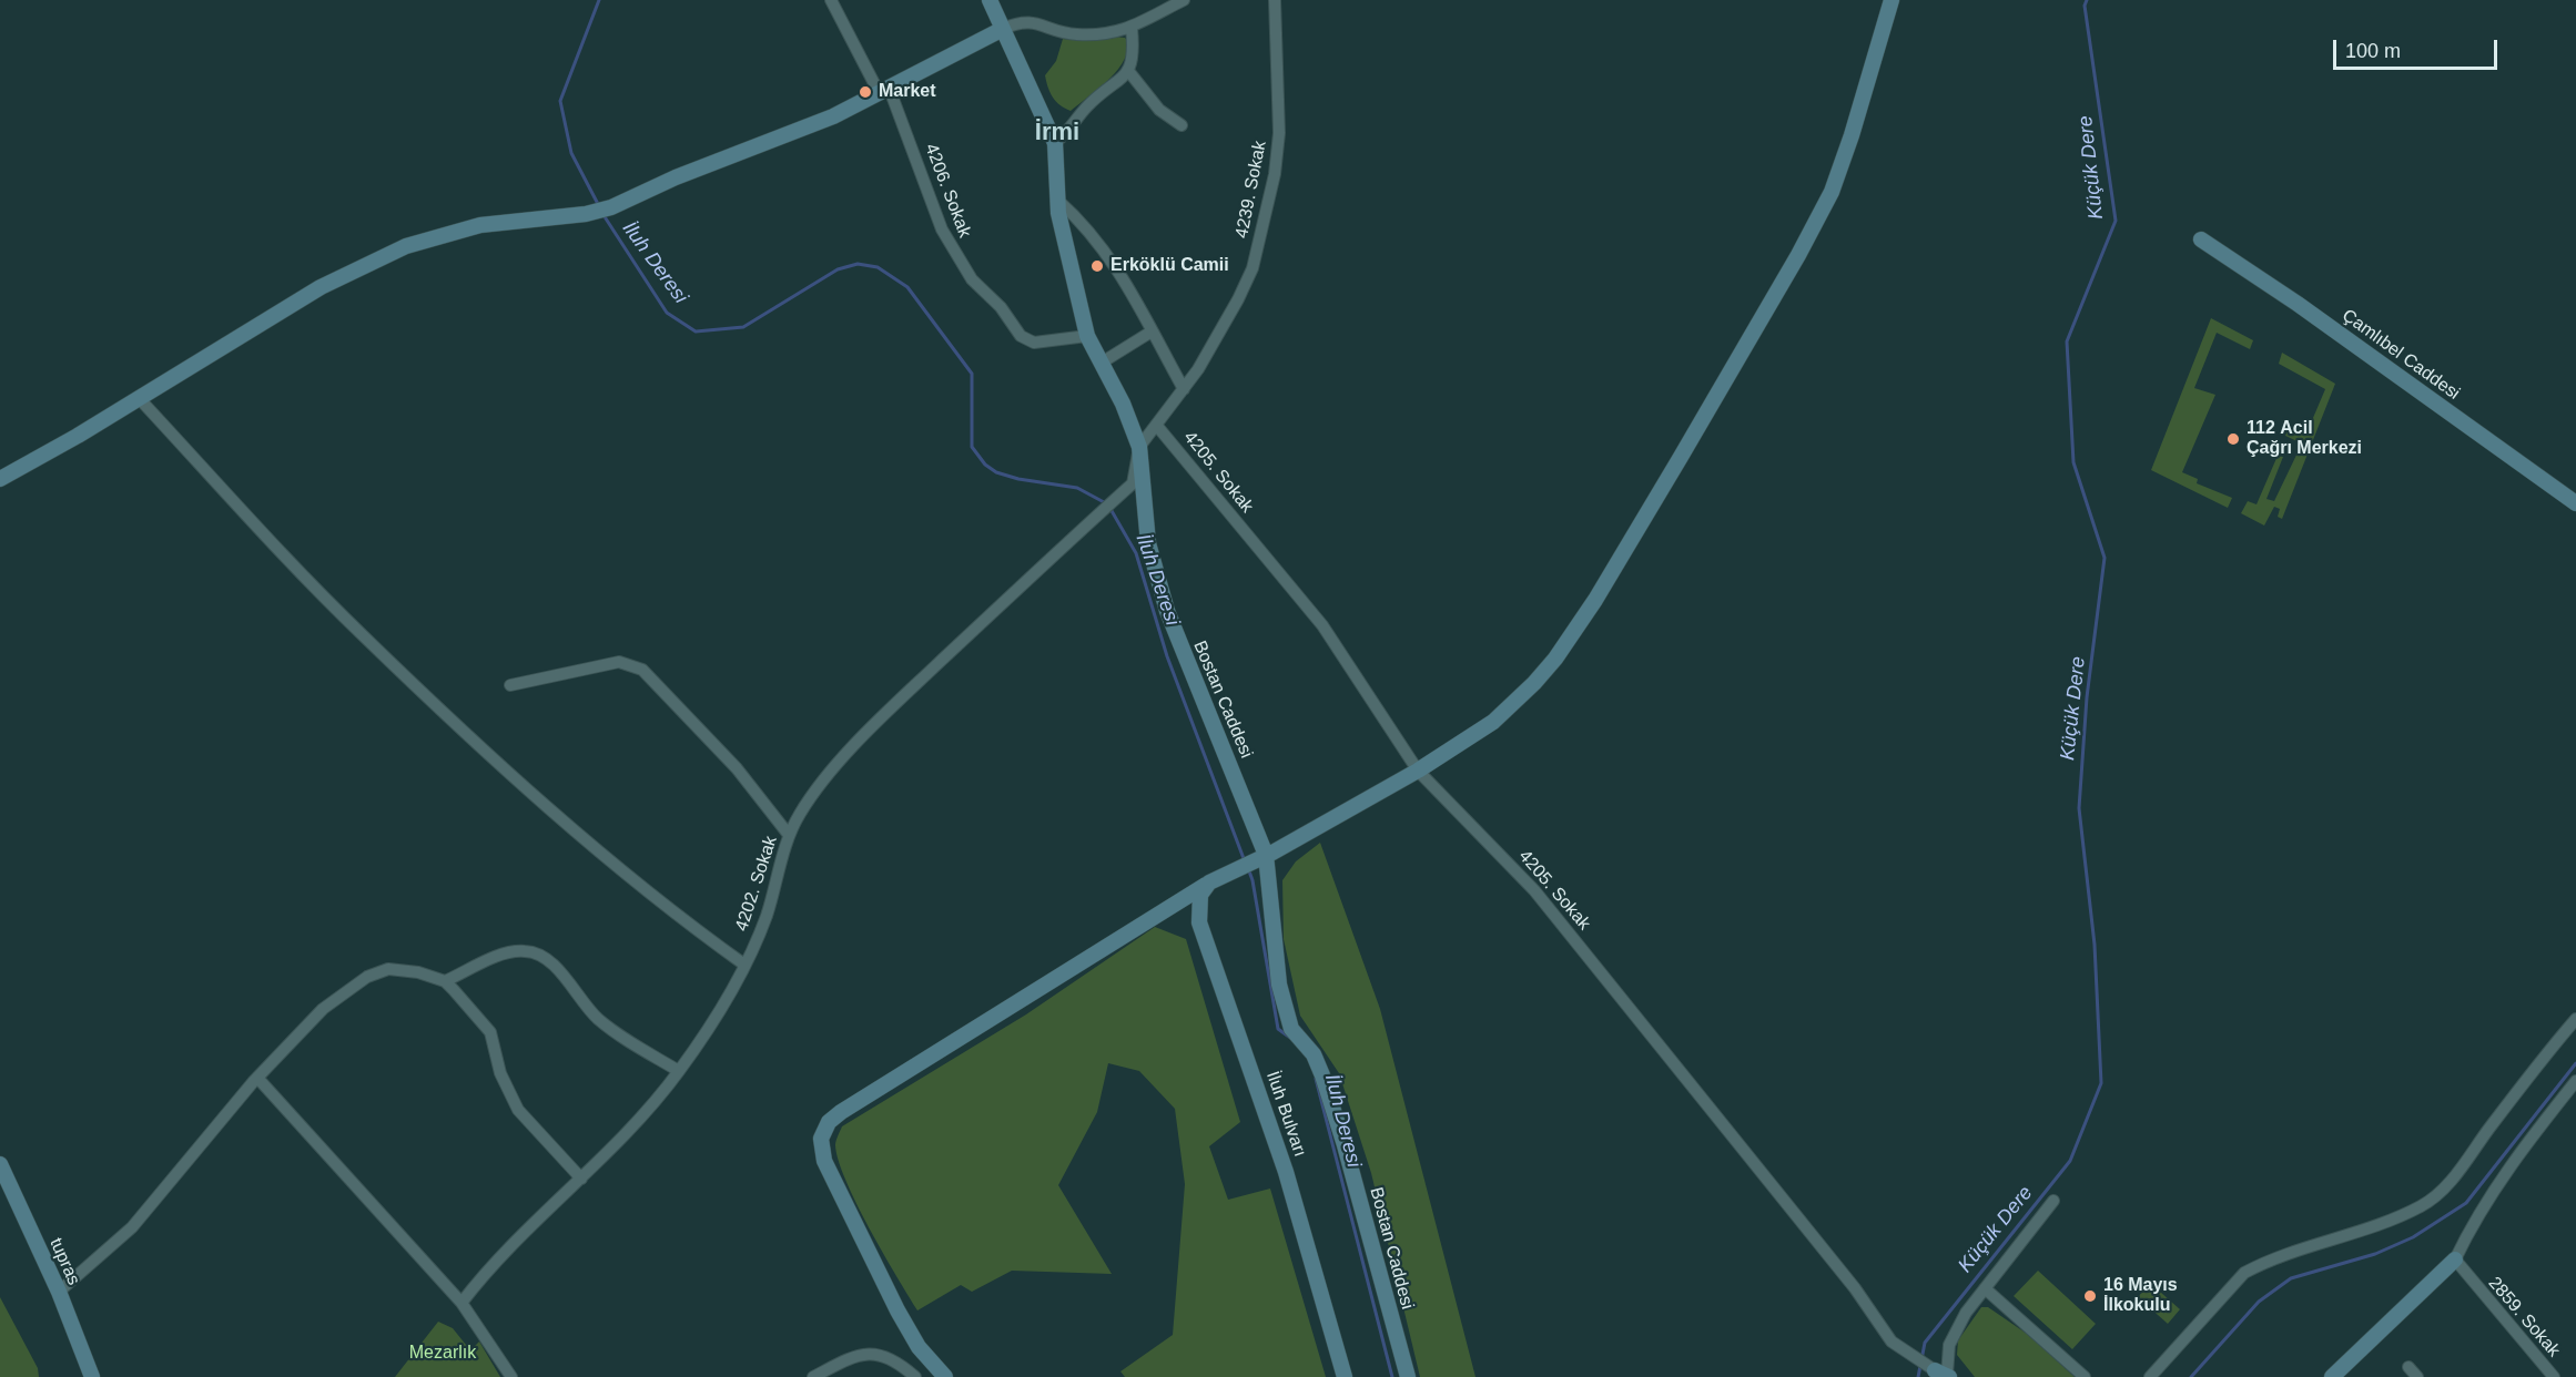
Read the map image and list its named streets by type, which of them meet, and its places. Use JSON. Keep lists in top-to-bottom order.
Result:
{
  "streets": {
    "street": [
      "4239. Sokak",
      "4206. Sokak",
      "Çamlıbel Caddesi",
      "4205. Sokak",
      "Bostan Caddesi",
      "4202. Sokak",
      "İluh Bulvarı",
      "tupras",
      "2859. Sokak"
    ]
  },
  "crossings": [
    ["4239. Sokak", "4205. Sokak"],
    ["4239. Sokak", "Bostan Caddesi"],
    ["4239. Sokak", "4202. Sokak"],
    ["4206. Sokak", "Bostan Caddesi"]
  ],
  "districts": ["İrmi"],
  "water": ["Küçük Dere", "İluh Deresi"],
  "parks": ["Mezarlık"],
  "places": [
    "Market",
    "Erköklü Camii",
    "112 Acil Çağrı Merkezi",
    "16 Mayıs İlkokulu"
  ],
  "scale_bar": "100 m"
}
